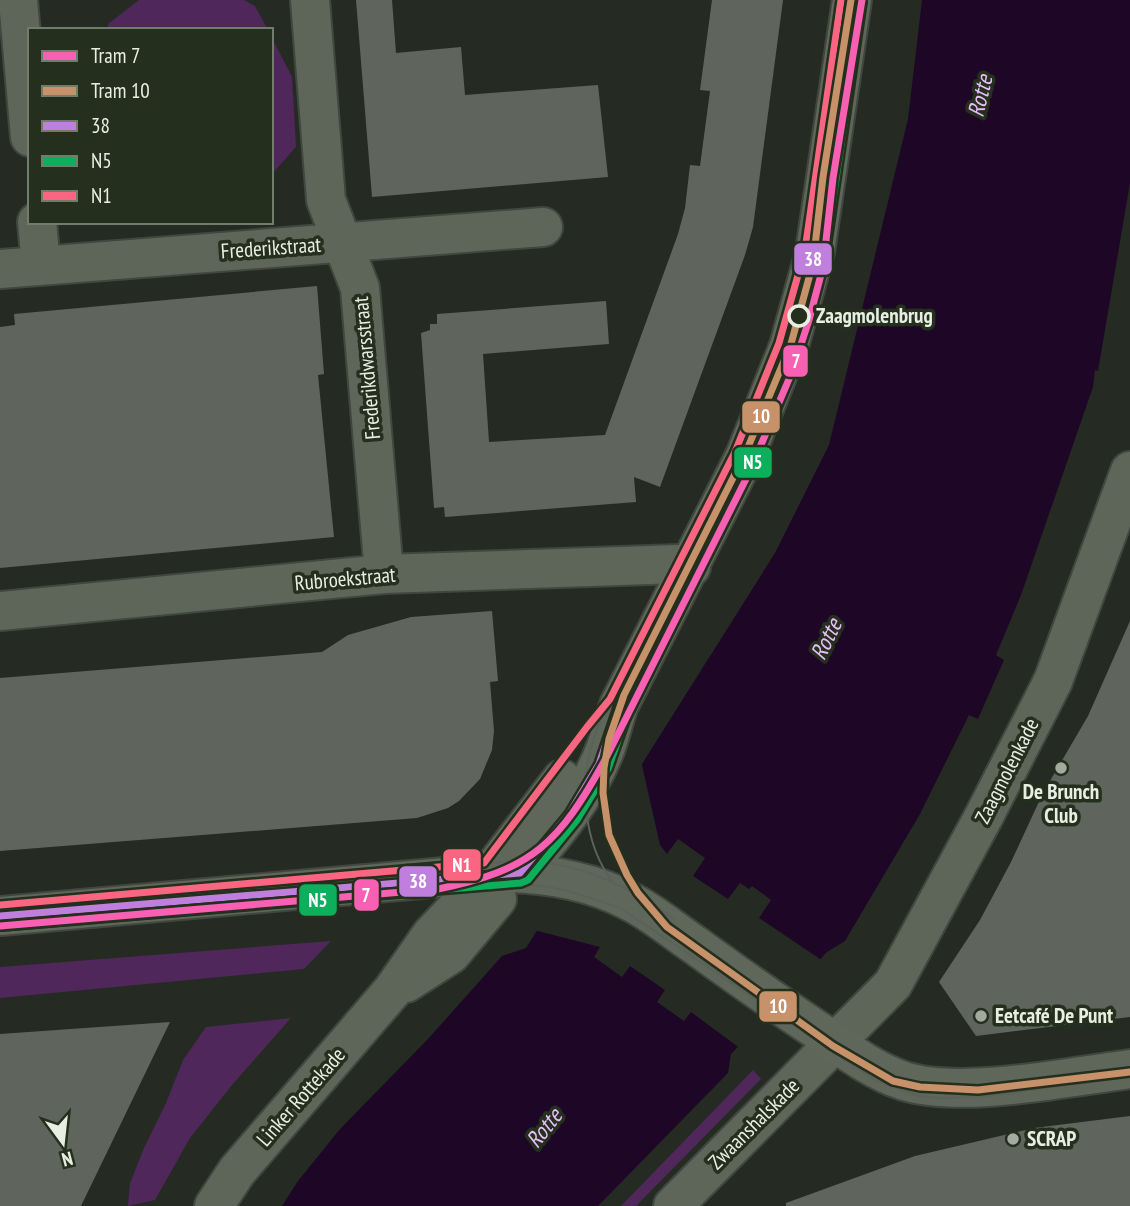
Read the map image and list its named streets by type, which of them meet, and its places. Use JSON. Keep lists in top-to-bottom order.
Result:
{
  "streets": {
    "street": [
      "Frederikstraat",
      "Frederikdwarsstraat",
      "Rubroekstraat",
      "Zaagmolenkade",
      "Linker Rottekade",
      "Zwaanshalskade"
    ]
  },
  "crossings": [
    ["Frederikstraat", "Frederikdwarsstraat"],
    ["Frederikdwarsstraat", "Rubroekstraat"],
    ["Rubroekstraat", "Linker Rottekade"],
    ["Zaagmolenkade", "Zwaanshalskade"]
  ],
  "water": ["Rotte"],
  "places": [
    "Zaagmolenbrug",
    "De Brunch Club",
    "Eetcafé De Punt",
    "SCRAP"
  ],
  "lines": [
    "tram line 7",
    "tram line 10",
    "transit line 38",
    "transit line N1",
    "transit line N5"
  ],
  "legend": [
    "Tram 7",
    "Tram 10",
    "38",
    "N5",
    "N1"
  ],
  "north": "bottom"
}
